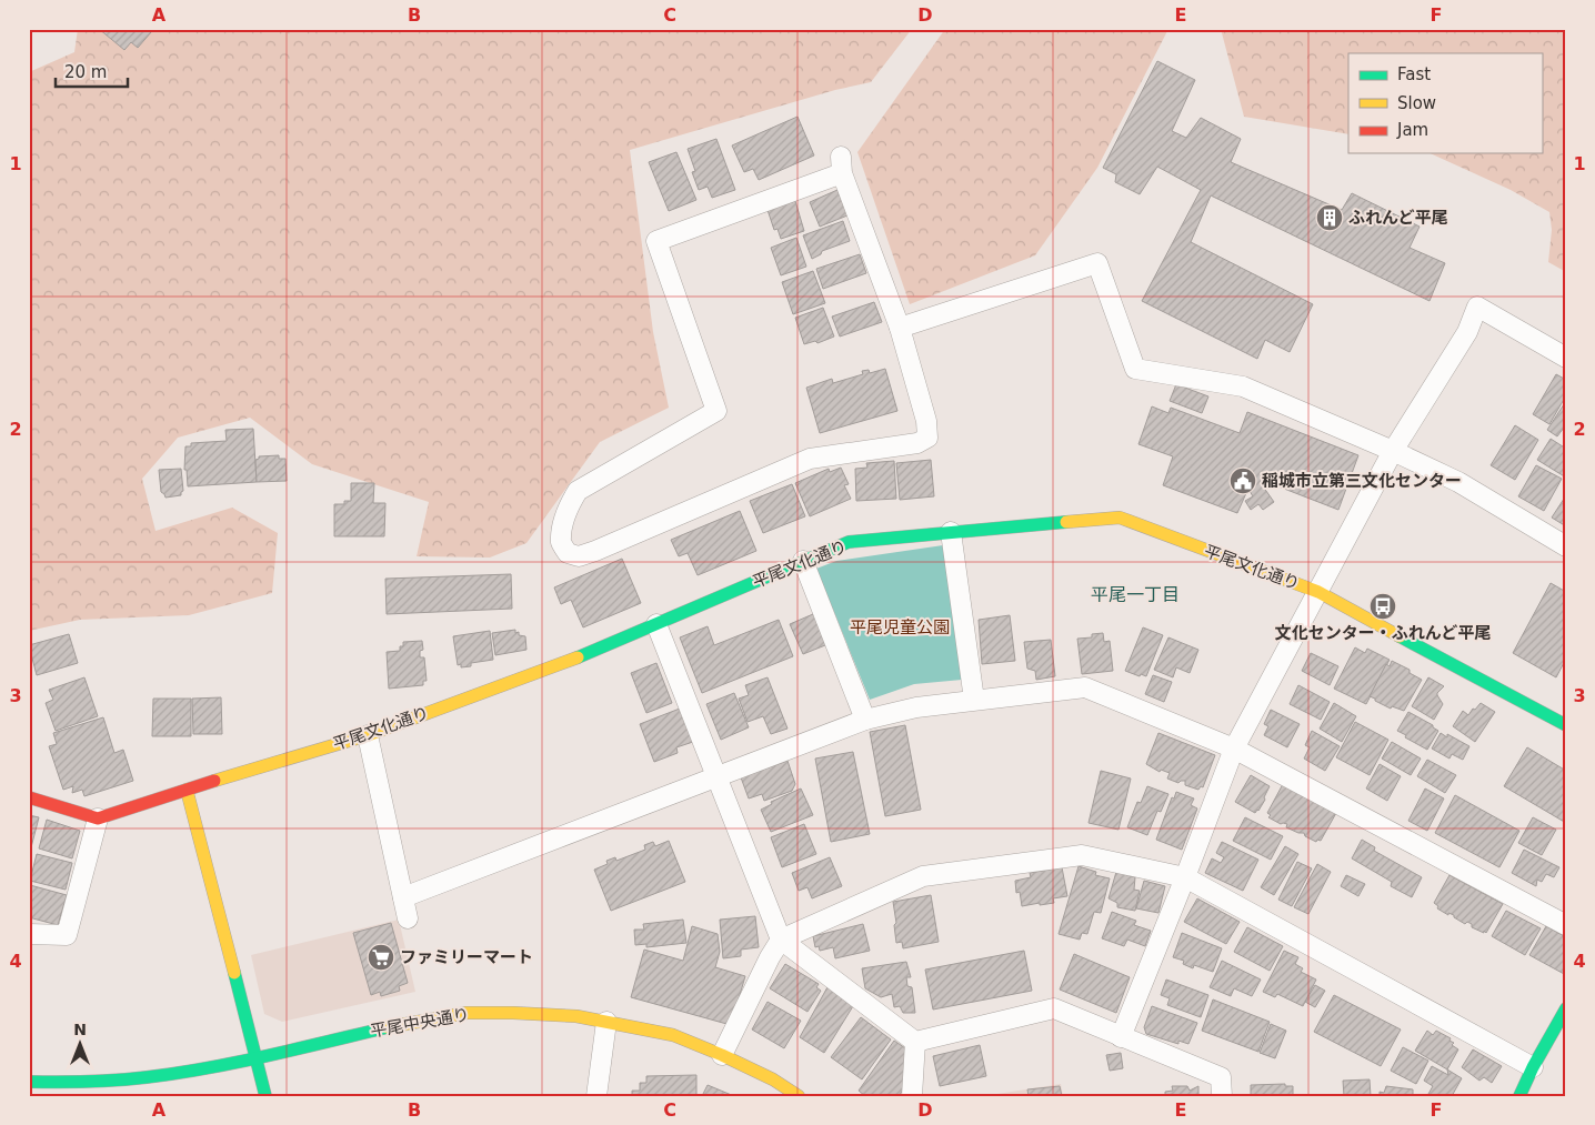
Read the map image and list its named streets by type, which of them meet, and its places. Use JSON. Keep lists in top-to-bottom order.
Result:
{
  "streets": {
    "street": ["平尾文化通り", "平尾中央通り"]
  },
  "districts": ["平尾一丁目"],
  "parks": ["平尾児童公園"],
  "places": {
    "building": ["ふれんど平尾"],
    "public building": ["稲城市立第三文化センター"],
    "bus stop": ["文化センター・ふれんど平尾"],
    "supermarket": ["ファミリーマート"]
  },
  "legend": ["Fast", "Slow", "Jam"],
  "scale_bar": "20 m",
  "north": "top",
  "grid": {
    "columns": [
      "A",
      "B",
      "C",
      "D",
      "E",
      "F"
    ],
    "rows": [
      "1",
      "2",
      "3",
      "4"
    ]
  }
}
